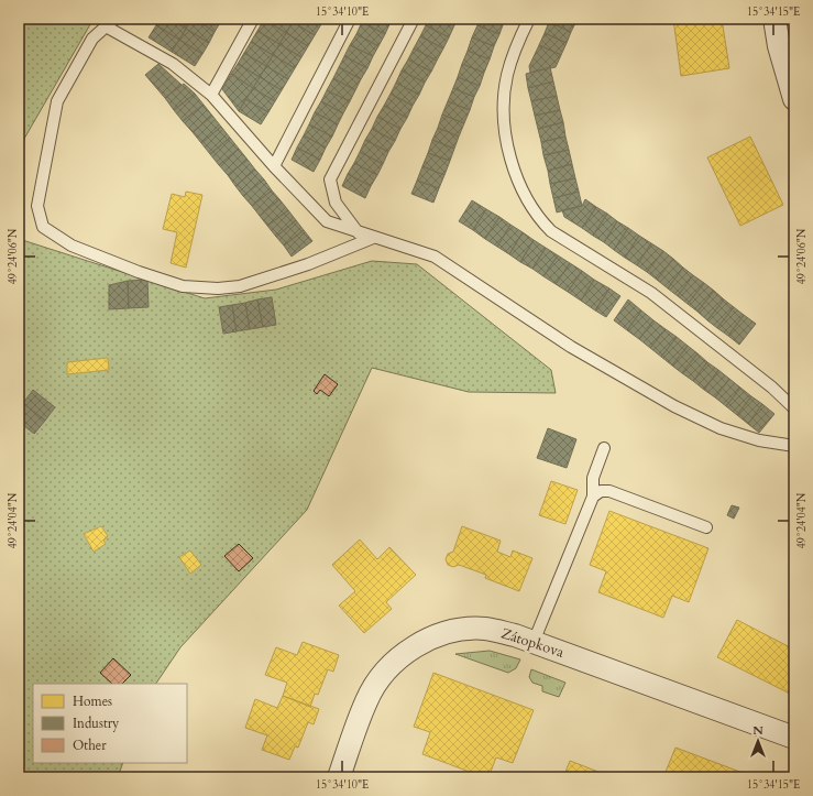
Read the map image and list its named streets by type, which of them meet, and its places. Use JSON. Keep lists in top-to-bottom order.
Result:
{
  "streets": {
    "street": ["Zátopkova"]
  },
  "legend": ["Homes", "Industry", "Other"],
  "north": "top",
  "coordinates": [
    "15°34'10\"E",
    "15°34'15\"E",
    "49°24'06\"N",
    "49°24'04\"N"
  ]
}
